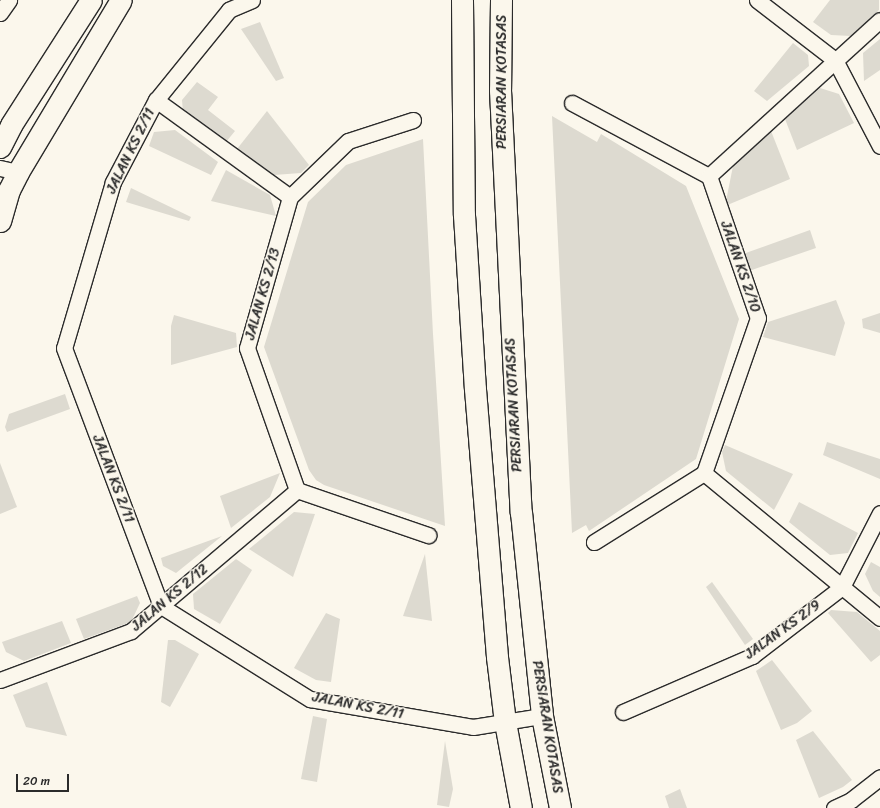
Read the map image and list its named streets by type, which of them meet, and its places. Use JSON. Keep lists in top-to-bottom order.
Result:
{
  "streets": {
    "main road": ["PERSIARAN KOTASAS"],
    "street": [
      "JALAN KS 2/11",
      "JALAN KS 2/10",
      "JALAN KS 2/13",
      "JALAN KS 2/12",
      "JALAN KS 2/9"
    ]
  },
  "crossings": [
    ["PERSIARAN KOTASAS", "JALAN KS 2/11"],
    ["JALAN KS 2/11", "JALAN KS 2/12"],
    ["JALAN KS 2/13", "JALAN KS 2/12"]
  ],
  "scale_bar": "20 m"
}
